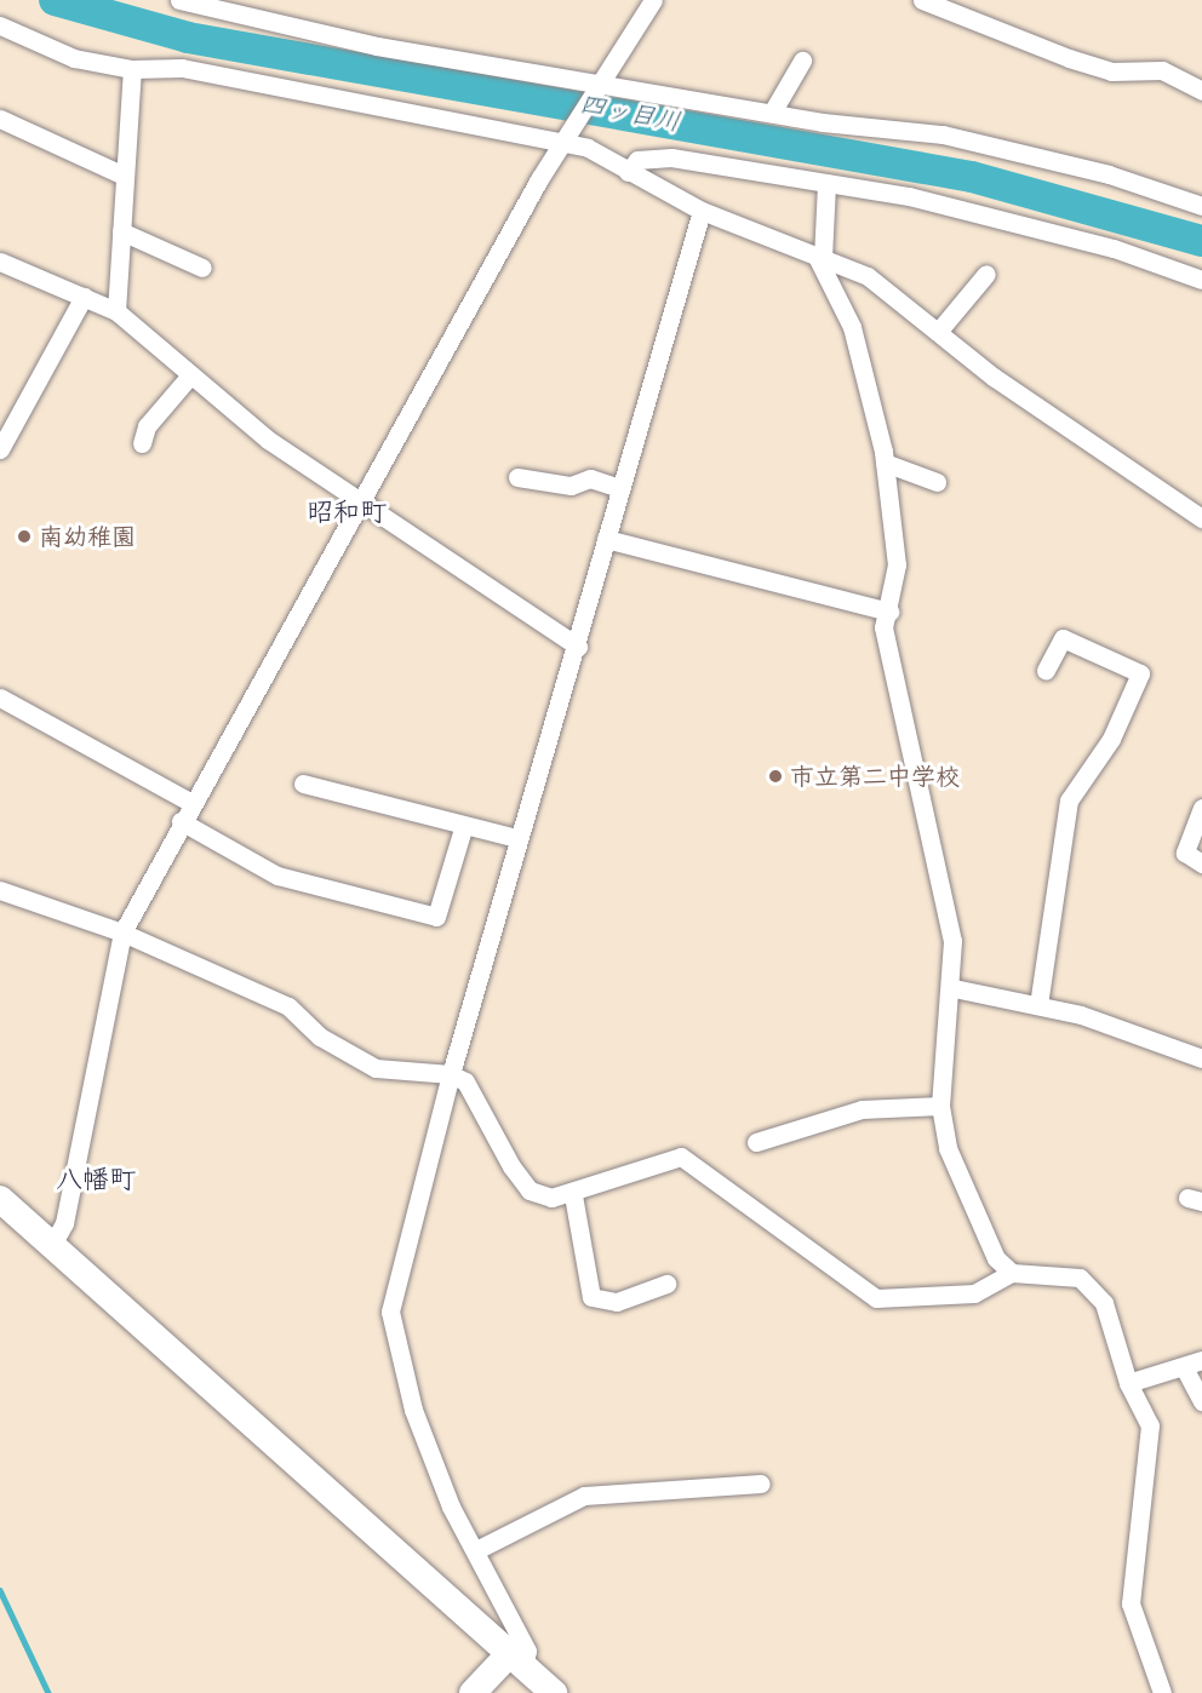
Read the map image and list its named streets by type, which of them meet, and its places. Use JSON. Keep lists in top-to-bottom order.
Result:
{
  "districts": ["昭和町", "八幡町"],
  "water": ["四ッ目川"],
  "places": ["南幼稚園", "市立第二中学校"]
}
